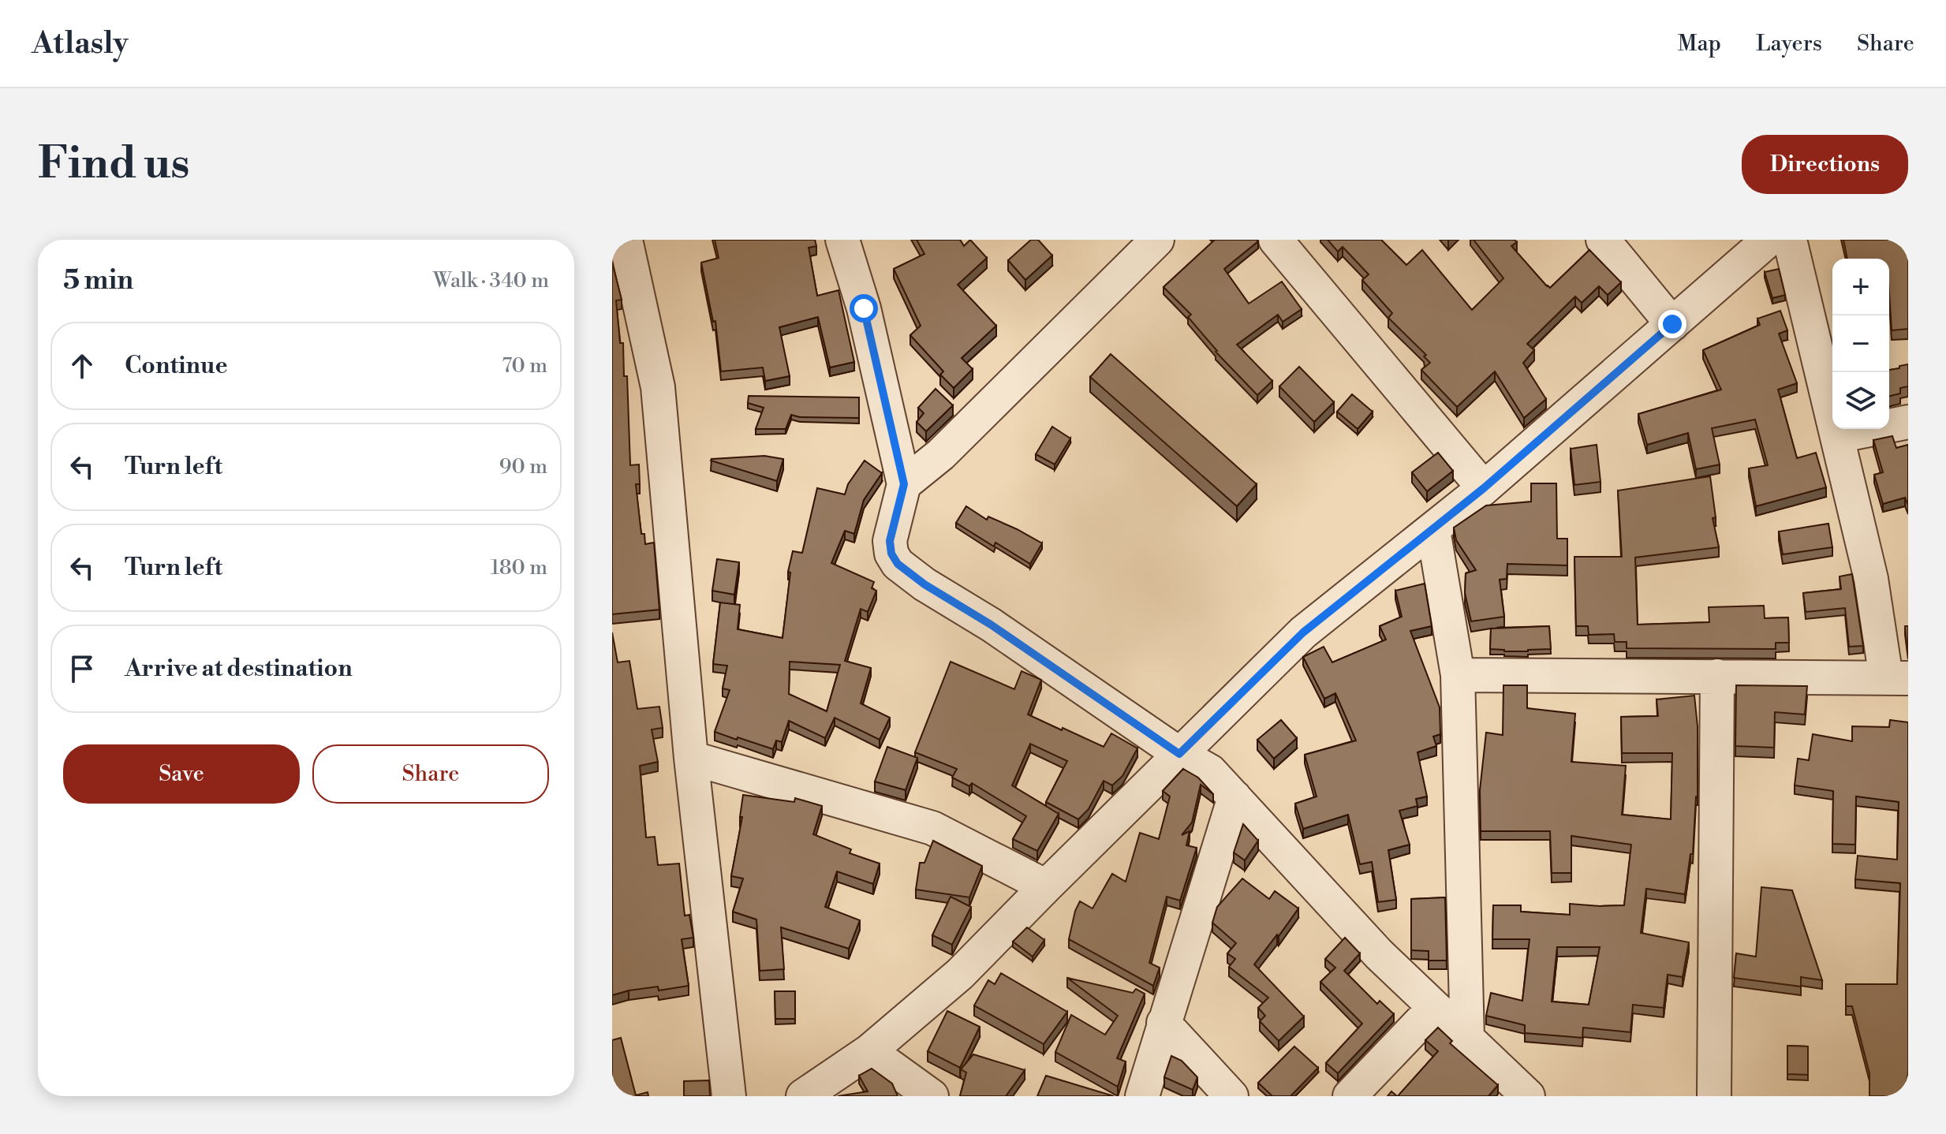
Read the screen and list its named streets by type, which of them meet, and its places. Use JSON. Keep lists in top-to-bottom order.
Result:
{
  "page": {
    "header": "Atlasly",
    "nav": ["Map", "Layers", "Share"],
    "buttons": [
      "Directions",
      ["Save", "Share"]
    ],
    "title": "Find us",
    "heading": ["5 min", "Walk · 340 m"],
    "map_buttons": ["+", "−"],
    "list": [
      ["Continue", "70 m"],
      ["Turn left", "90 m"],
      ["Turn left", "180 m"],
      "Arrive at destination"
    ]
  }
}
